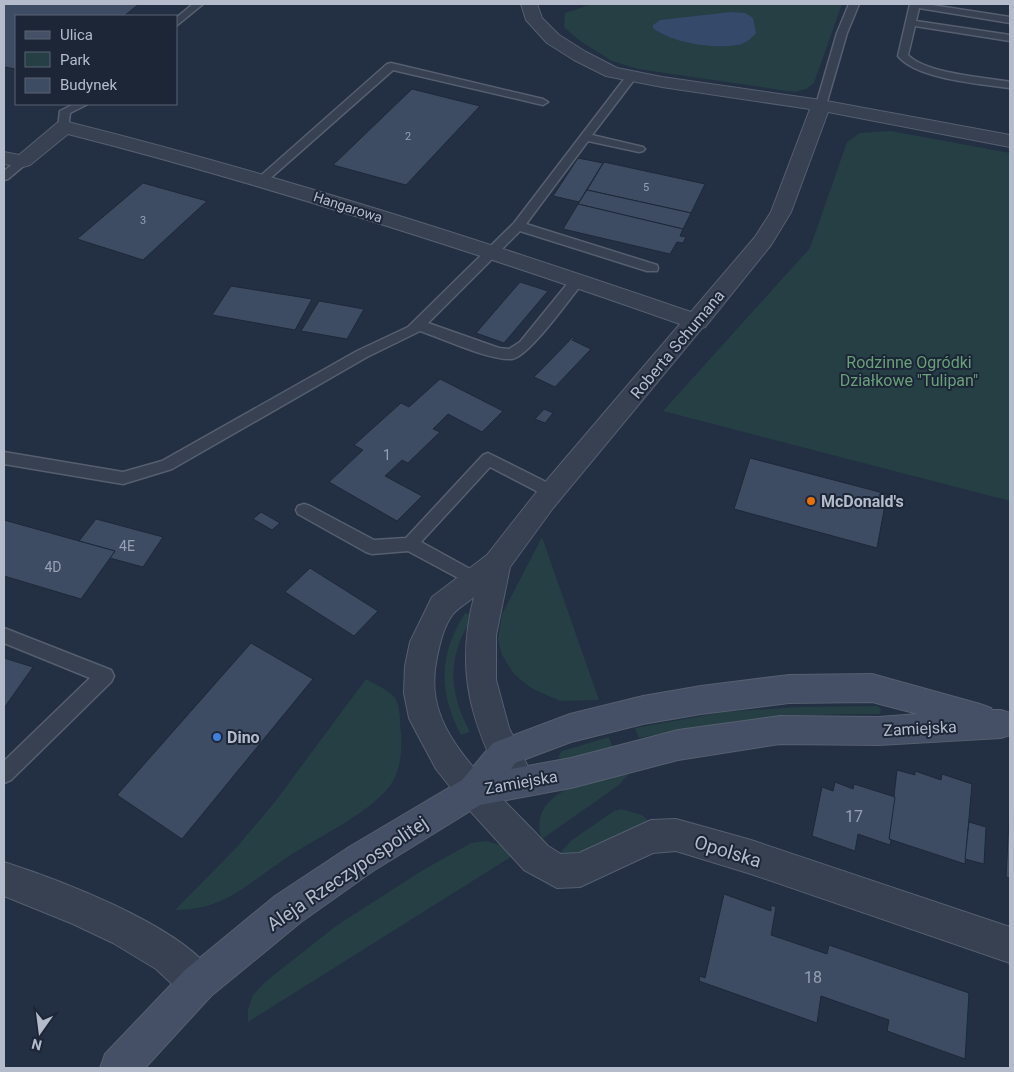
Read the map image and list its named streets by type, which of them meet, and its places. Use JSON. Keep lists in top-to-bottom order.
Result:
{
  "streets": {
    "street": [
      "Hangarowa",
      "Roberta Schumana",
      "Zamiejska",
      "Opolska",
      "Aleja Rzeczypospolitej"
    ]
  },
  "crossings": [
    ["Hangarowa", "Roberta Schumana"],
    ["Roberta Schumana", "Zamiejska"],
    ["Roberta Schumana", "Opolska"],
    ["Roberta Schumana", "Aleja Rzeczypospolitej"],
    ["Zamiejska", "Opolska"],
    ["Zamiejska", "Aleja Rzeczypospolitej"],
    ["Opolska", "Aleja Rzeczypospolitej"]
  ],
  "parks": ["Rodzinne Ogródki Działkowe \"Tulipan\""],
  "places": ["McDonald's", "Dino"],
  "house_numbers": [
    "2",
    "5",
    "3",
    "1",
    "4E",
    "4D",
    "17",
    "18"
  ],
  "legend": ["Ulica", "Park", "Budynek"],
  "north": "bottom"
}
